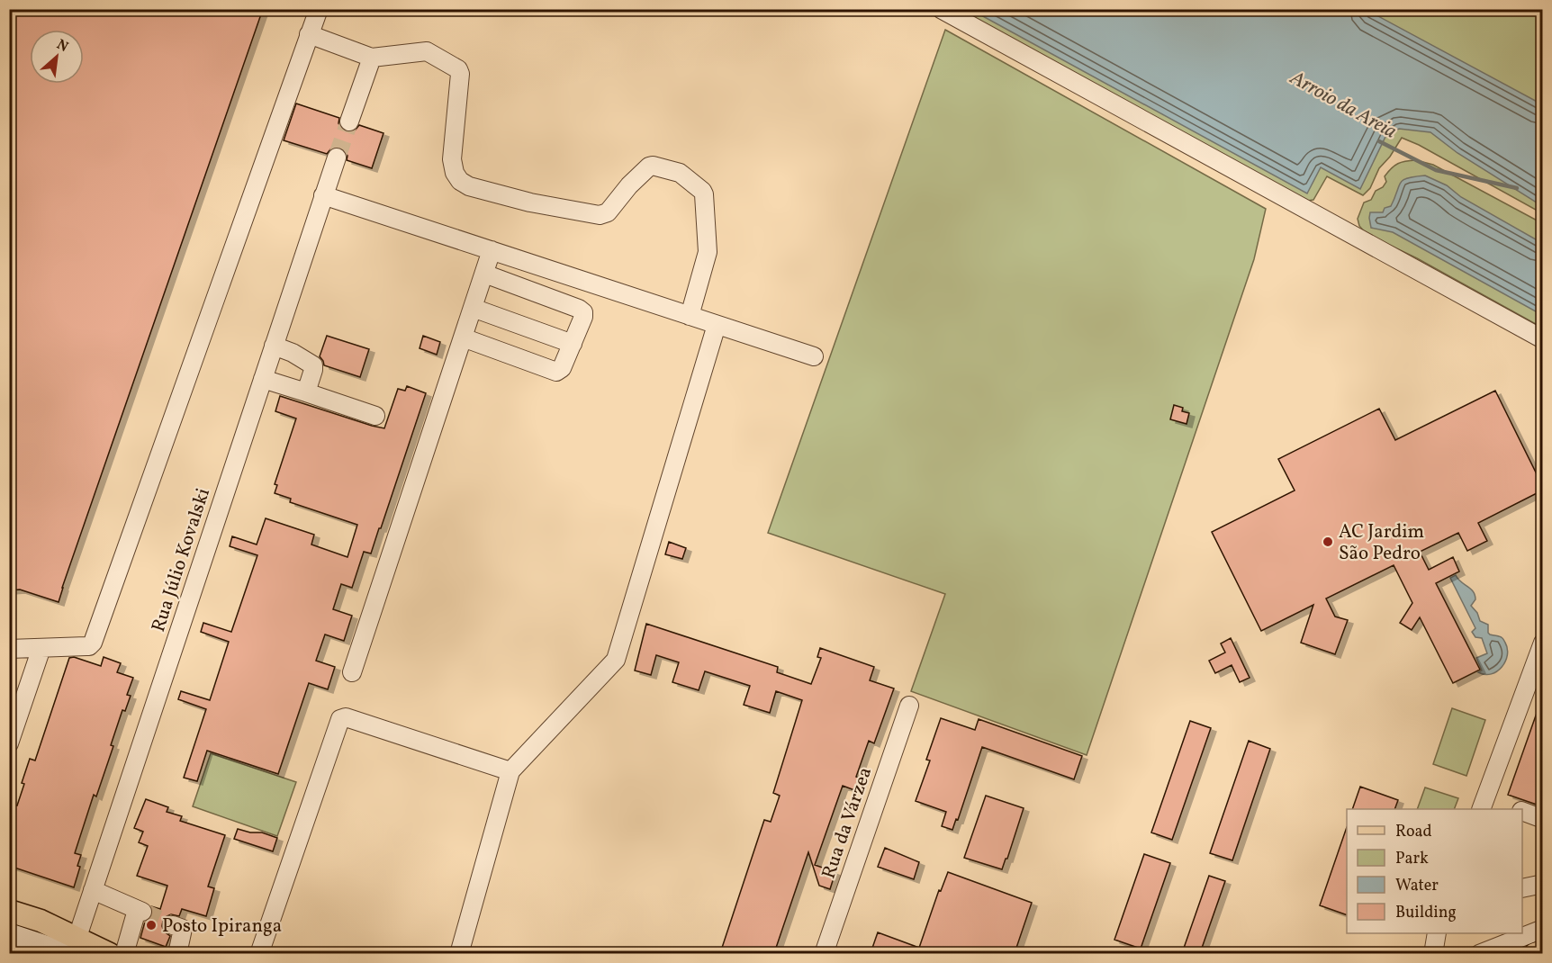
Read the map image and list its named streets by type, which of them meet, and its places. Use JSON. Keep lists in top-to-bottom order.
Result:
{
  "streets": {
    "lane": ["Rua Júlio Kovalski", "Rua da Várzea"]
  },
  "water": ["Arroio da Areia"],
  "places": ["AC Jardim São Pedro", "Posto Ipiranga"],
  "legend": [
    "Road",
    "Park",
    "Water",
    "Building"
  ],
  "north": "top right"
}
